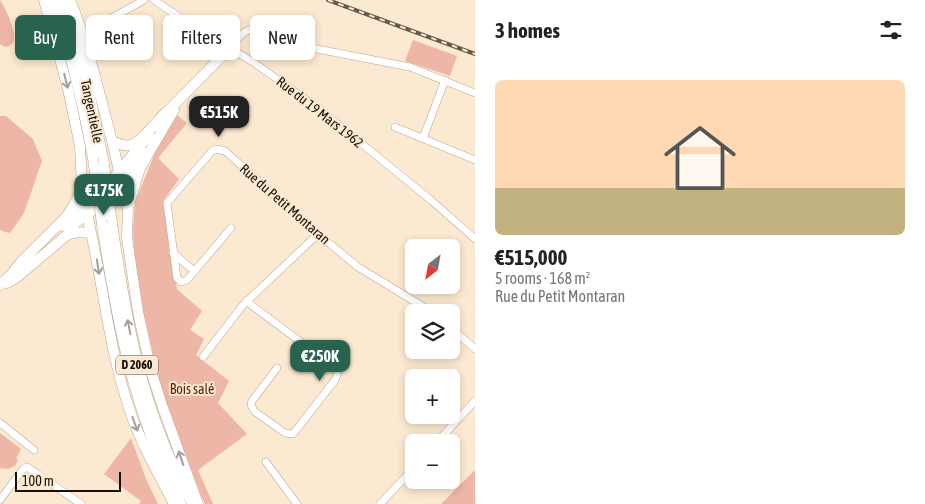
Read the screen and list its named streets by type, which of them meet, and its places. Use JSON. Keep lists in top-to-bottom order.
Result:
{
  "streets": {
    "main road": ["Tangentielle", "D 2060"],
    "street": ["Rue du 19 Mars 1962", "Rue du Petit Montaran"]
  },
  "parks": ["Bois salé"],
  "scale_bar": "100 m",
  "north": "bottom left",
  "page": {
    "heading": "3 homes",
    "chip": [
      "Buy",
      "Rent",
      "Filters",
      "New"
    ],
    "list": [
      {
        "name": "€515,000",
        "note": "5 rooms · 168 m² · Rue du Petit Montaran"
      }
    ],
    "price": ["€515K", "€175K", "€250K"],
    "map_buttons": ["+", "−"],
    "scale": "100 m"
  }
}
